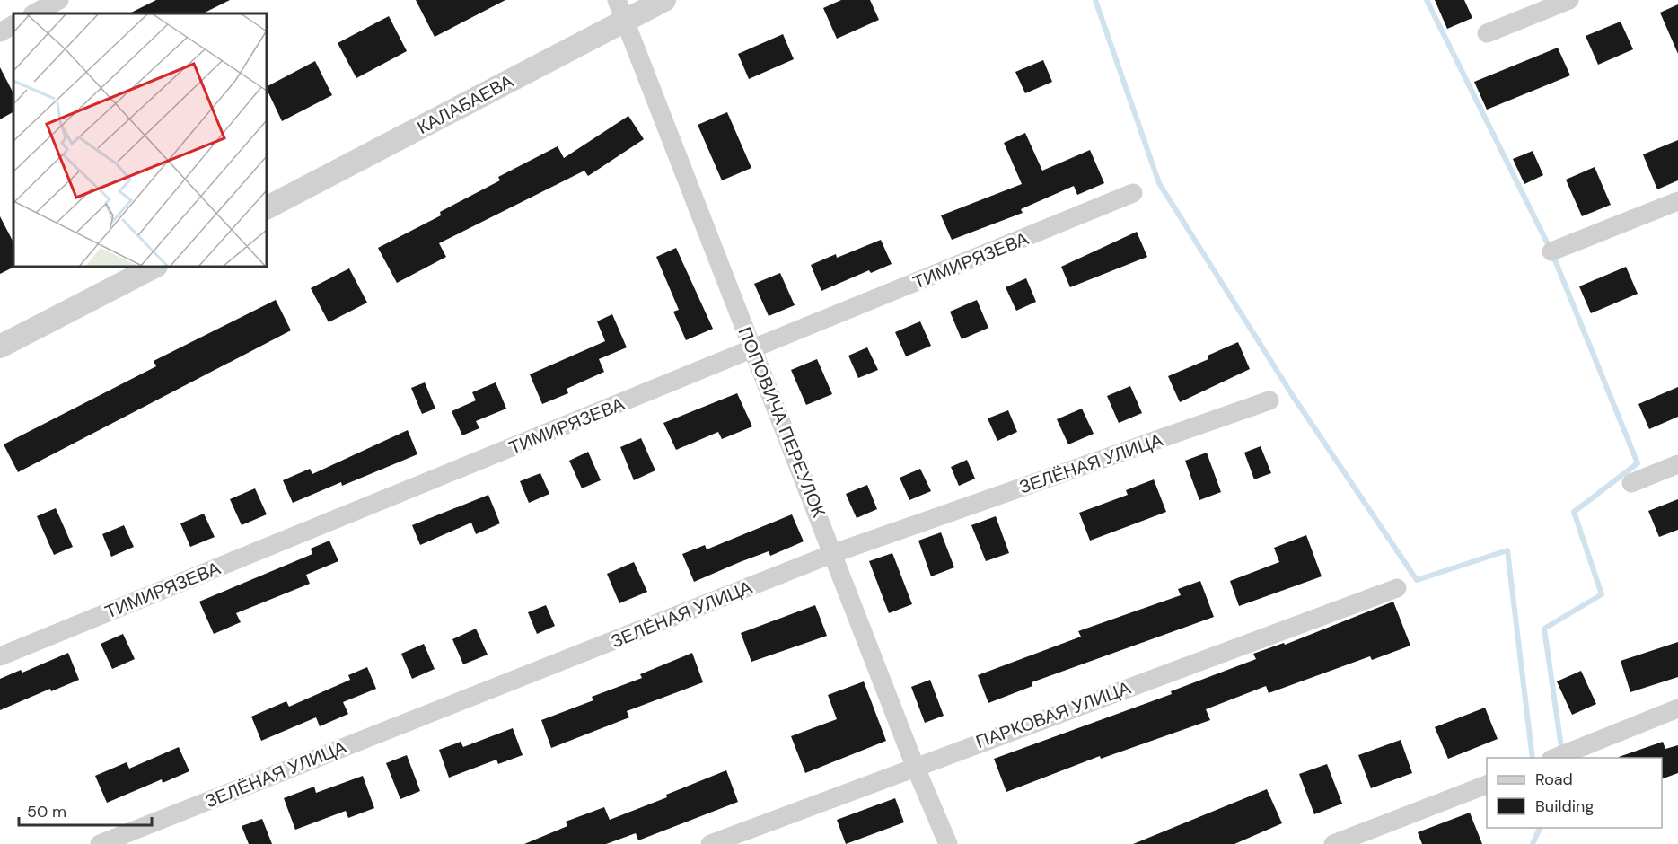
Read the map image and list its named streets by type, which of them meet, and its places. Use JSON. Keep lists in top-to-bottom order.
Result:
{
  "streets": {
    "street": [
      "КАЛАБАЕВА",
      "ТИМИРЯЗЕВА",
      "ПОПОВИЧА ПЕРЕУЛОК",
      "ЗЕЛЁНАЯ УЛИЦА",
      "ПАРКОВАЯ УЛИЦА"
    ]
  },
  "crossings": [
    ["КАЛАБАЕВА", "ПОПОВИЧА ПЕРЕУЛОК"],
    ["ТИМИРЯЗЕВА", "ПОПОВИЧА ПЕРЕУЛОК"],
    ["ПОПОВИЧА ПЕРЕУЛОК", "ЗЕЛЁНАЯ УЛИЦА"],
    ["ПОПОВИЧА ПЕРЕУЛОК", "ПАРКОВАЯ УЛИЦА"]
  ],
  "legend": ["Road", "Building"],
  "scale_bar": "50 m"
}
